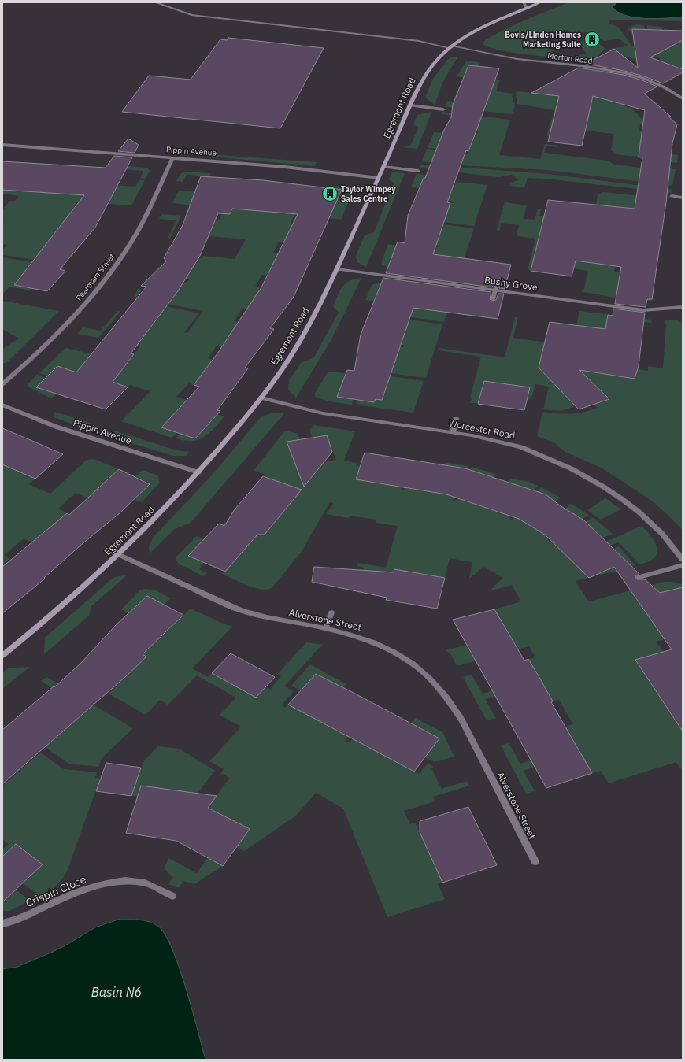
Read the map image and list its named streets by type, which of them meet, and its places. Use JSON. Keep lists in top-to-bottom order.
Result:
{
  "streets": {
    "street": [
      "Merton Road",
      "Egremont Road",
      "Pippin Avenue",
      "Pearmain Street",
      "Bushy Grove",
      "Worcester Road",
      "Alverstone Street",
      "Crispin Close"
    ]
  },
  "crossings": [
    ["Merton Road", "Egremont Road"],
    ["Egremont Road", "Pippin Avenue"],
    ["Egremont Road", "Bushy Grove"],
    ["Egremont Road", "Worcester Road"],
    ["Egremont Road", "Alverstone Street"],
    ["Pippin Avenue", "Pearmain Street"]
  ],
  "water": ["Basin N6"],
  "places": {
    "building": ["Bovis/Linden Homes Marketing Suite", "Taylor Wimpey Sales Centre"]
  }
}
